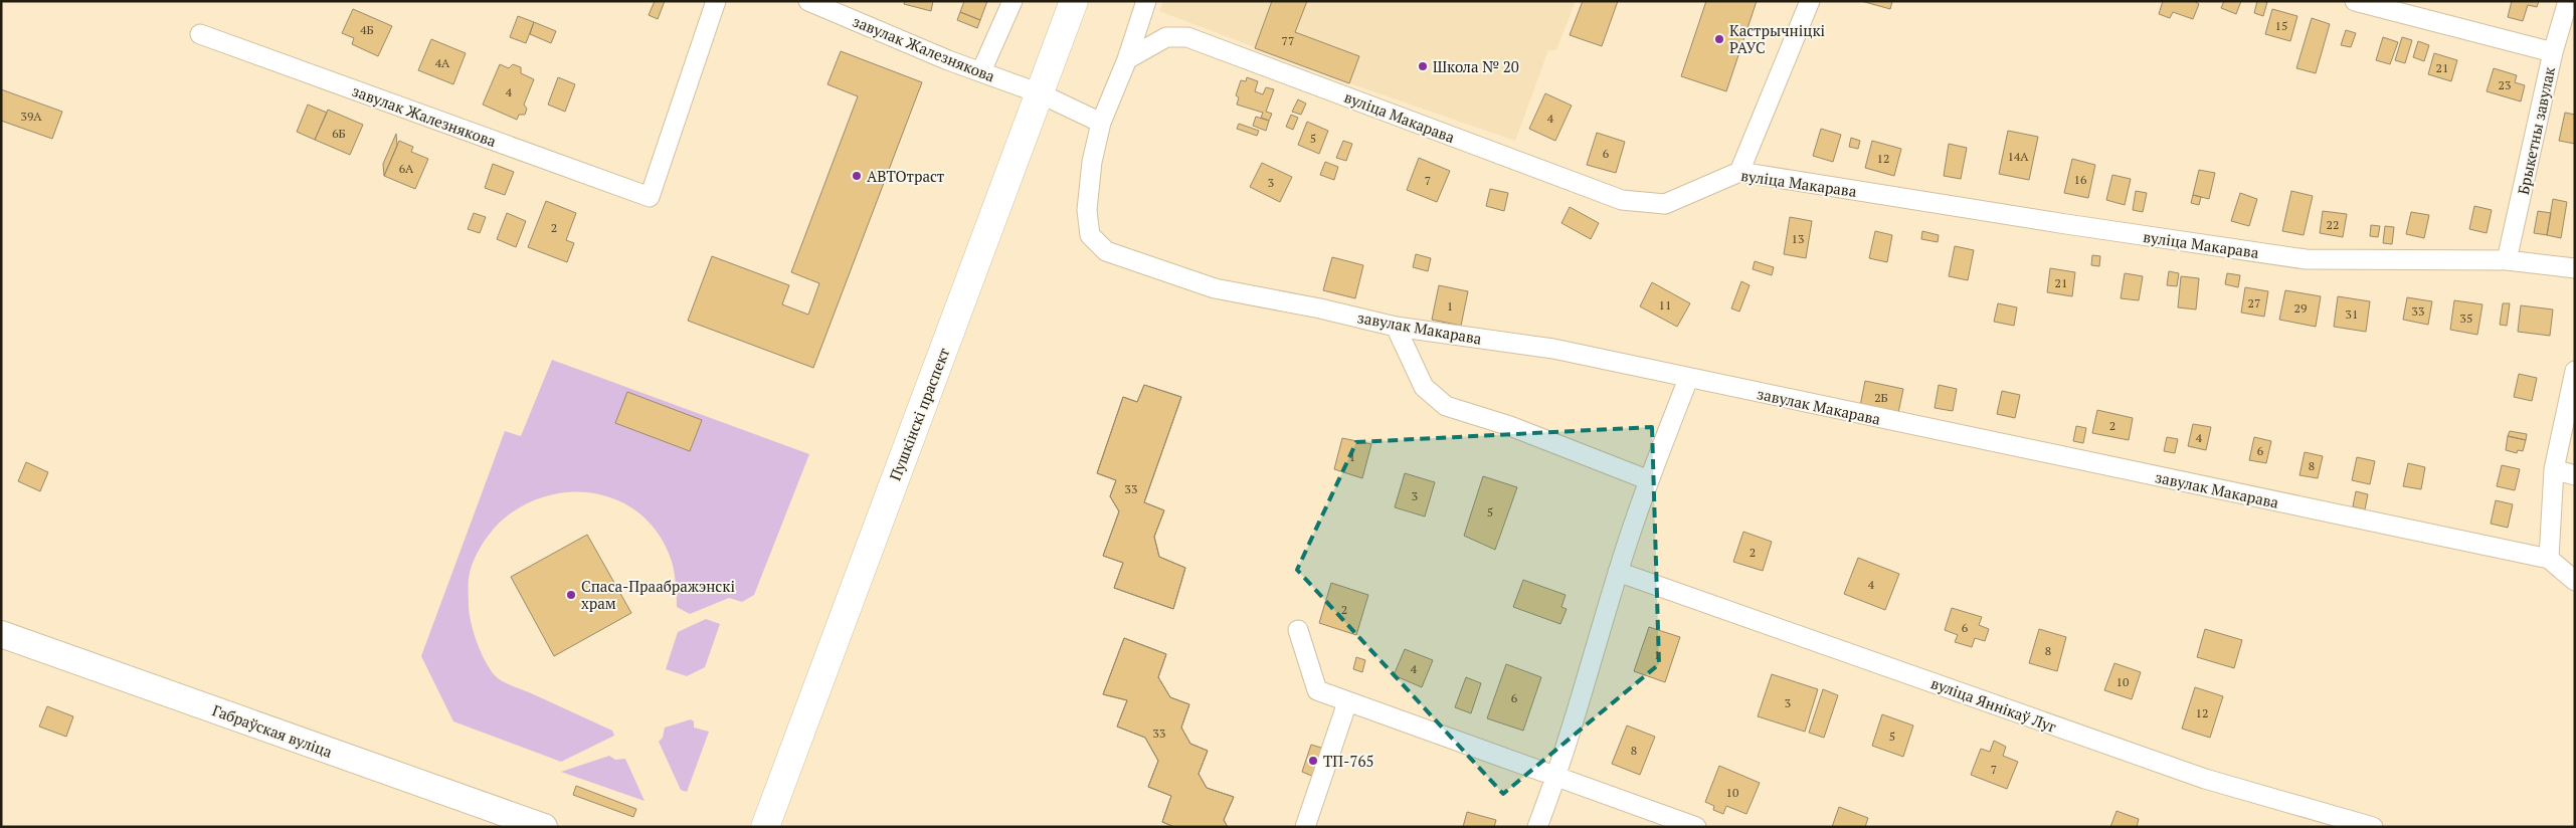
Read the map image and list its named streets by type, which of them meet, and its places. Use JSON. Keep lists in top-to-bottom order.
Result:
{
  "streets": {
    "main road": ["Пушкінскі праспект", "Габраўская вуліца"],
    "street": [
      "завулак Жалезнякова",
      "вуліца Макарава",
      "Брыкетны завулак",
      "завулак Макарава",
      "вуліца Яннікаў Луг"
    ]
  },
  "crossings": [
    ["завулак Жалезнякова", "Пушкінскі праспект"],
    ["вуліца Макарава", "Брыкетны завулак"]
  ],
  "places": [
    "Кастрычніцкі РАУС",
    "Школа № 20",
    "АВТОтраст",
    "Спаса-Праабражэнскі храм",
    "ТП-765"
  ],
  "house_numbers": [
    "15",
    "4Б",
    "77",
    "4А",
    "21",
    "23",
    "4",
    "39А",
    "4",
    "6Б",
    "5",
    "6",
    "14А",
    "12",
    "6А",
    "16",
    "7",
    "3",
    "22",
    "2",
    "13",
    "21",
    "27",
    "11",
    "1",
    "29",
    "33",
    "31",
    "35",
    "2Б",
    "2",
    "4",
    "6",
    "1",
    "8",
    "33",
    "3",
    "5",
    "2",
    "4",
    "2",
    "6",
    "8",
    "1",
    "4",
    "10",
    "6",
    "3",
    "12",
    "33",
    "5",
    "8",
    "7",
    "10"
  ]
}
